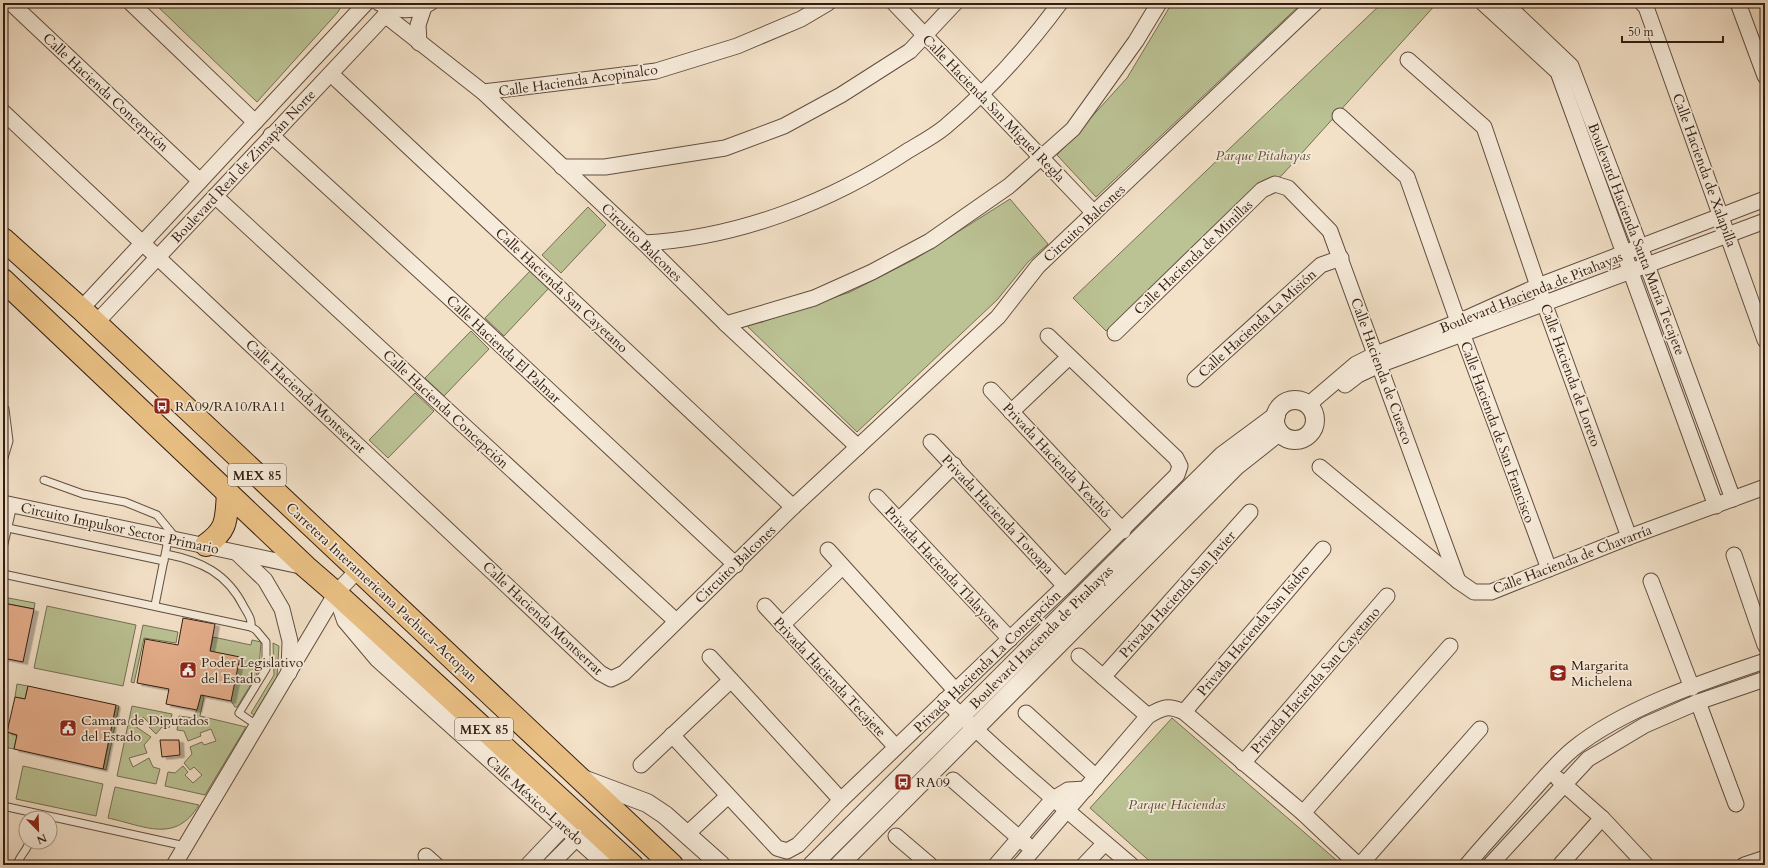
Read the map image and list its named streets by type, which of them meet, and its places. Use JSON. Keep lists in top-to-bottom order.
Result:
{
  "streets": {
    "main road": ["MEX 85", "Carretera Interamericana Pachuca-Actopan"],
    "street": [
      "Calle Hacienda Acopinalco",
      "Calle Hacienda Concepción",
      "Calle Hacienda San Miguel Regla",
      "Boulevard Real de Zimapán Norte",
      "Calle Hacienda de Xalapilla",
      "Circuito Balcones",
      "Boulevard Hacienda Santa María Tecajete",
      "Calle Hacienda de Minillas",
      "Calle Hacienda San Cayetano",
      "Boulevard Hacienda de Pitahayas",
      "Calle Hacienda La Misión",
      "Calle Hacienda El Palmar",
      "Calle Hacienda de Cuesco",
      "Calle Hacienda de Loreto",
      "Calle Hacienda Montserrat",
      "Calle Hacienda de San Francisco",
      "Privada Hacienda Yexthó",
      "Privada Hacienda Totoapa",
      "Circuito Impulsor Sector Primario",
      "Calle Hacienda de Chavarría",
      "Privada Hacienda Tlalayote",
      "Privada Hacienda San Javier",
      "Privada Hacienda San Isidro",
      "Privada Hacienda La Concepción",
      "Privada Hacienda Tecajete",
      "Privada Hacienda San Cayetano",
      "Calle México-Laredo"
    ]
  },
  "crossings": [
    ["Calle Hacienda Acopinalco", "Circuito Balcones"],
    ["Calle Hacienda Concepción", "Boulevard Real de Zimapán Norte"],
    ["Calle Hacienda Concepción", "Circuito Balcones"],
    ["Calle Hacienda San Miguel Regla", "Circuito Balcones"],
    ["Boulevard Real de Zimapán Norte", "Circuito Balcones"],
    ["Boulevard Real de Zimapán Norte", "Calle Hacienda San Cayetano"],
    ["Boulevard Real de Zimapán Norte", "Calle Hacienda El Palmar"],
    ["Boulevard Real de Zimapán Norte", "Calle Hacienda Montserrat"],
    ["Boulevard Real de Zimapán Norte", "Carretera Interamericana Pachuca-Actopan"],
    ["Calle Hacienda de Xalapilla", "Boulevard Hacienda de Pitahayas"],
    ["Circuito Balcones", "Calle Hacienda San Cayetano"],
    ["Circuito Balcones", "Calle Hacienda El Palmar"],
    ["Circuito Balcones", "Calle Hacienda Montserrat"],
    ["Boulevard Hacienda Santa María Tecajete", "Boulevard Hacienda de Pitahayas"],
    ["Boulevard Hacienda Santa María Tecajete", "Calle Hacienda de Chavarría"],
    ["Calle Hacienda de Minillas", "Calle Hacienda de Cuesco"],
    ["Boulevard Hacienda de Pitahayas", "Calle Hacienda de Cuesco"],
    ["Boulevard Hacienda de Pitahayas", "Calle Hacienda de Loreto"],
    ["Boulevard Hacienda de Pitahayas", "Calle Hacienda de San Francisco"],
    ["Calle Hacienda La Misión", "Calle Hacienda de Cuesco"],
    ["Calle Hacienda de Cuesco", "Calle Hacienda de Chavarría"],
    ["Calle Hacienda de Loreto", "Calle Hacienda de Chavarría"],
    ["Calle Hacienda de San Francisco", "Calle Hacienda de Chavarría"],
    ["Privada Hacienda Yexthó", "Privada Hacienda La Concepción"],
    ["MEX 85", "Circuito Impulsor Sector Primario"],
    ["MEX 85", "Calle México-Laredo"],
    ["Privada Hacienda Totoapa", "Privada Hacienda La Concepción"],
    ["Circuito Impulsor Sector Primario", "Carretera Interamericana Pachuca-Actopan"],
    ["Circuito Impulsor Sector Primario", "Calle México-Laredo"],
    ["Privada Hacienda Tlalayote", "Privada Hacienda La Concepción"],
    ["Privada Hacienda La Concepción", "Privada Hacienda Tecajete"]
  ],
  "parks": ["Parque Pitahayas", "Parque Haciendas"],
  "places": {
    "bus stop": ["RA09/RA10/RA11", "RA09"],
    "public building": ["Poder Legislativo del Estado", "Camara de Diputados del Estado"],
    "school or university": ["Margarita Michelena"]
  },
  "scale_bar": "50 m",
  "north": "bottom right"
}
